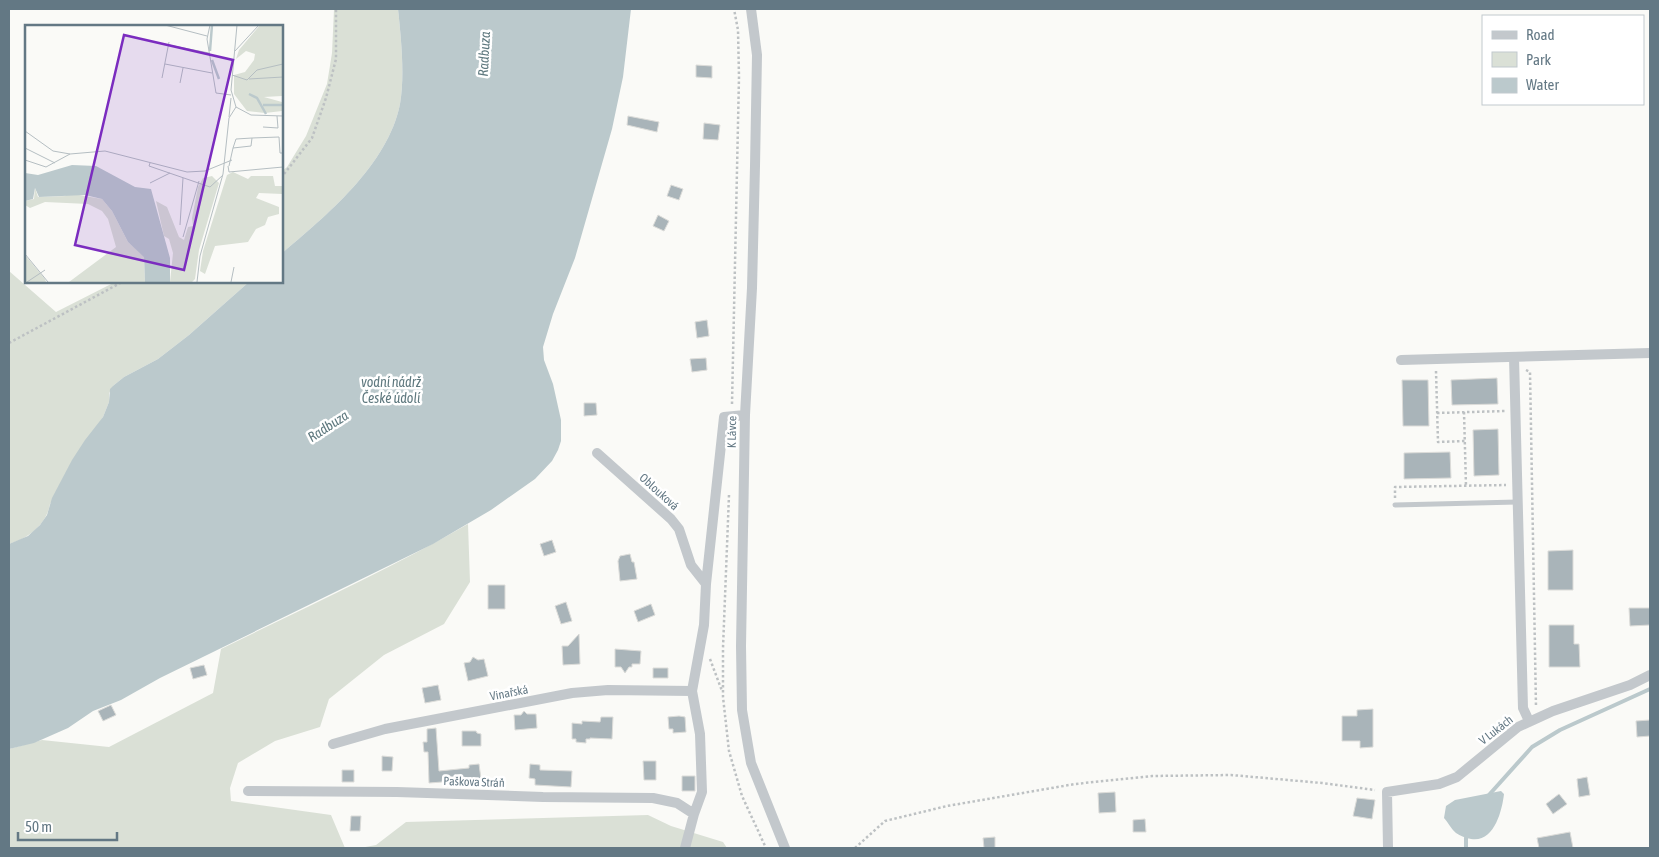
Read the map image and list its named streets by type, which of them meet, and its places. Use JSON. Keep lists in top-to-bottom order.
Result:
{
  "streets": {
    "street": [
      "K Lávce",
      "Oblouková",
      "Vinařská",
      "V Lukách",
      "Paškova Stráň"
    ]
  },
  "water": ["Radbuza", "vodní nádrž České údolí"],
  "legend": ["Road", "Park", "Water"],
  "scale_bar": "50 m"
}
